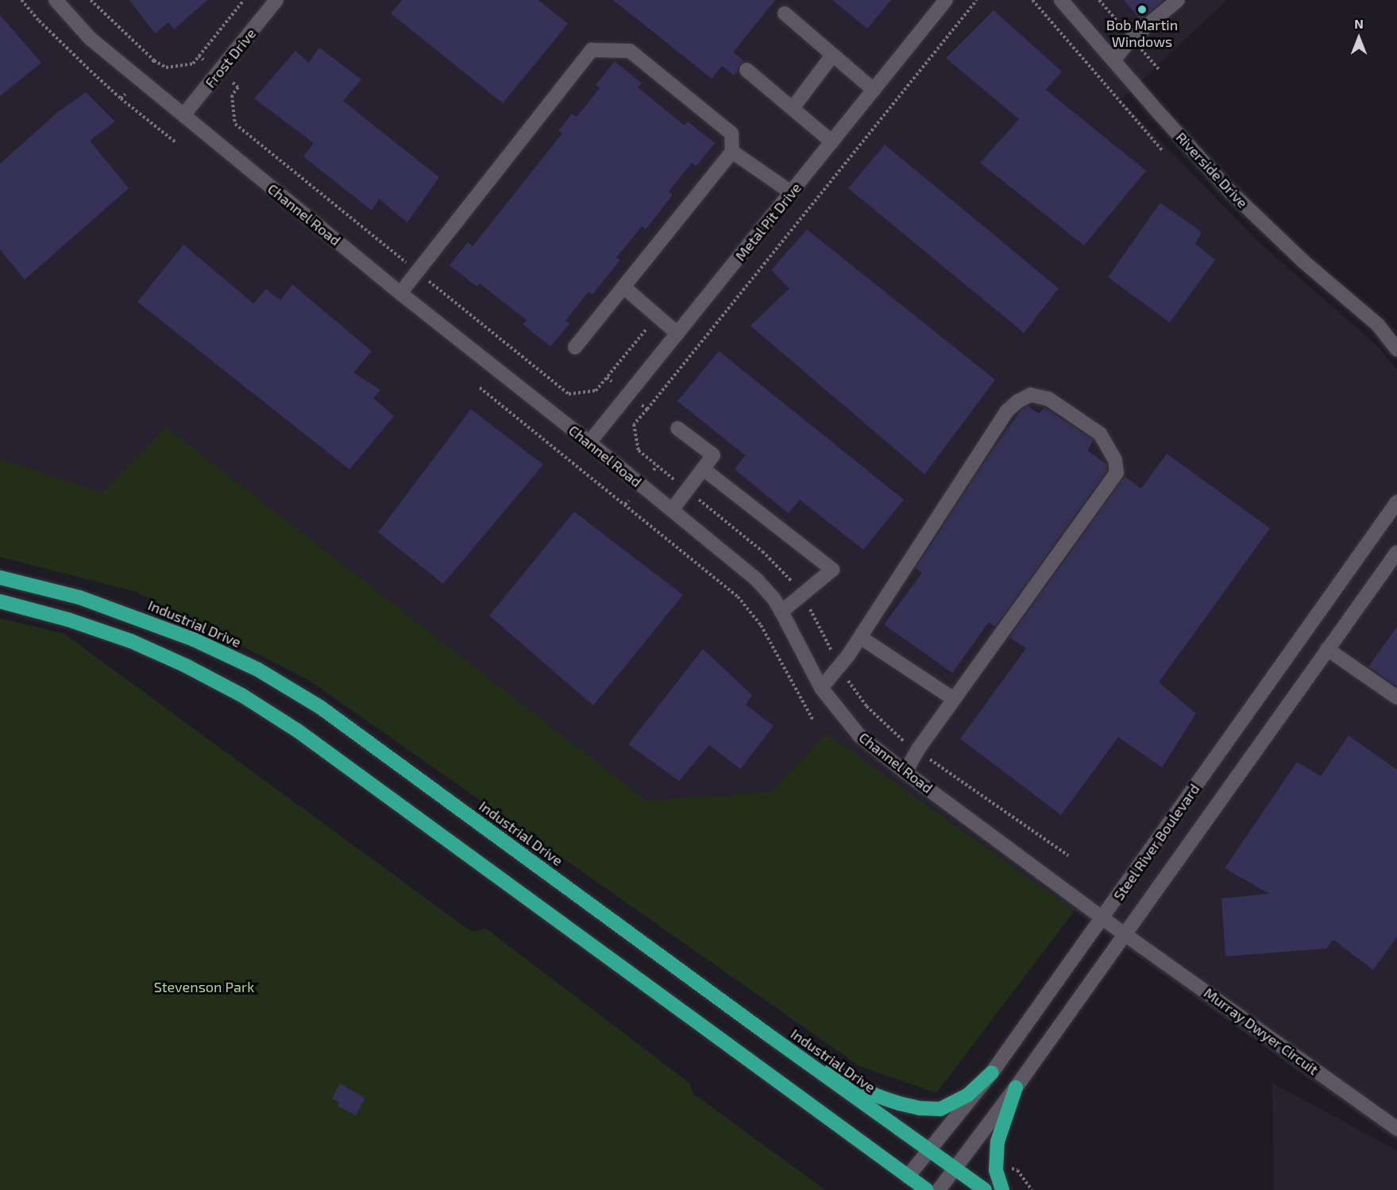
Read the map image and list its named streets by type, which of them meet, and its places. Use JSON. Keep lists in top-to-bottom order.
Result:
{
  "streets": {
    "highway": ["Industrial Drive"],
    "street": [
      "Frost Drive",
      "Riverside Drive",
      "Channel Road",
      "Metal Pit Drive",
      "Steel River Boulevard",
      "Murray Dwyer Circuit"
    ]
  },
  "crossings": [
    ["Frost Drive", "Channel Road"],
    ["Channel Road", "Metal Pit Drive"],
    ["Channel Road", "Steel River Boulevard"],
    ["Channel Road", "Murray Dwyer Circuit"],
    ["Industrial Drive", "Steel River Boulevard"],
    ["Steel River Boulevard", "Murray Dwyer Circuit"]
  ],
  "parks": ["Stevenson Park"],
  "places": ["Bob Martin Windows"],
  "north": "top"
}
